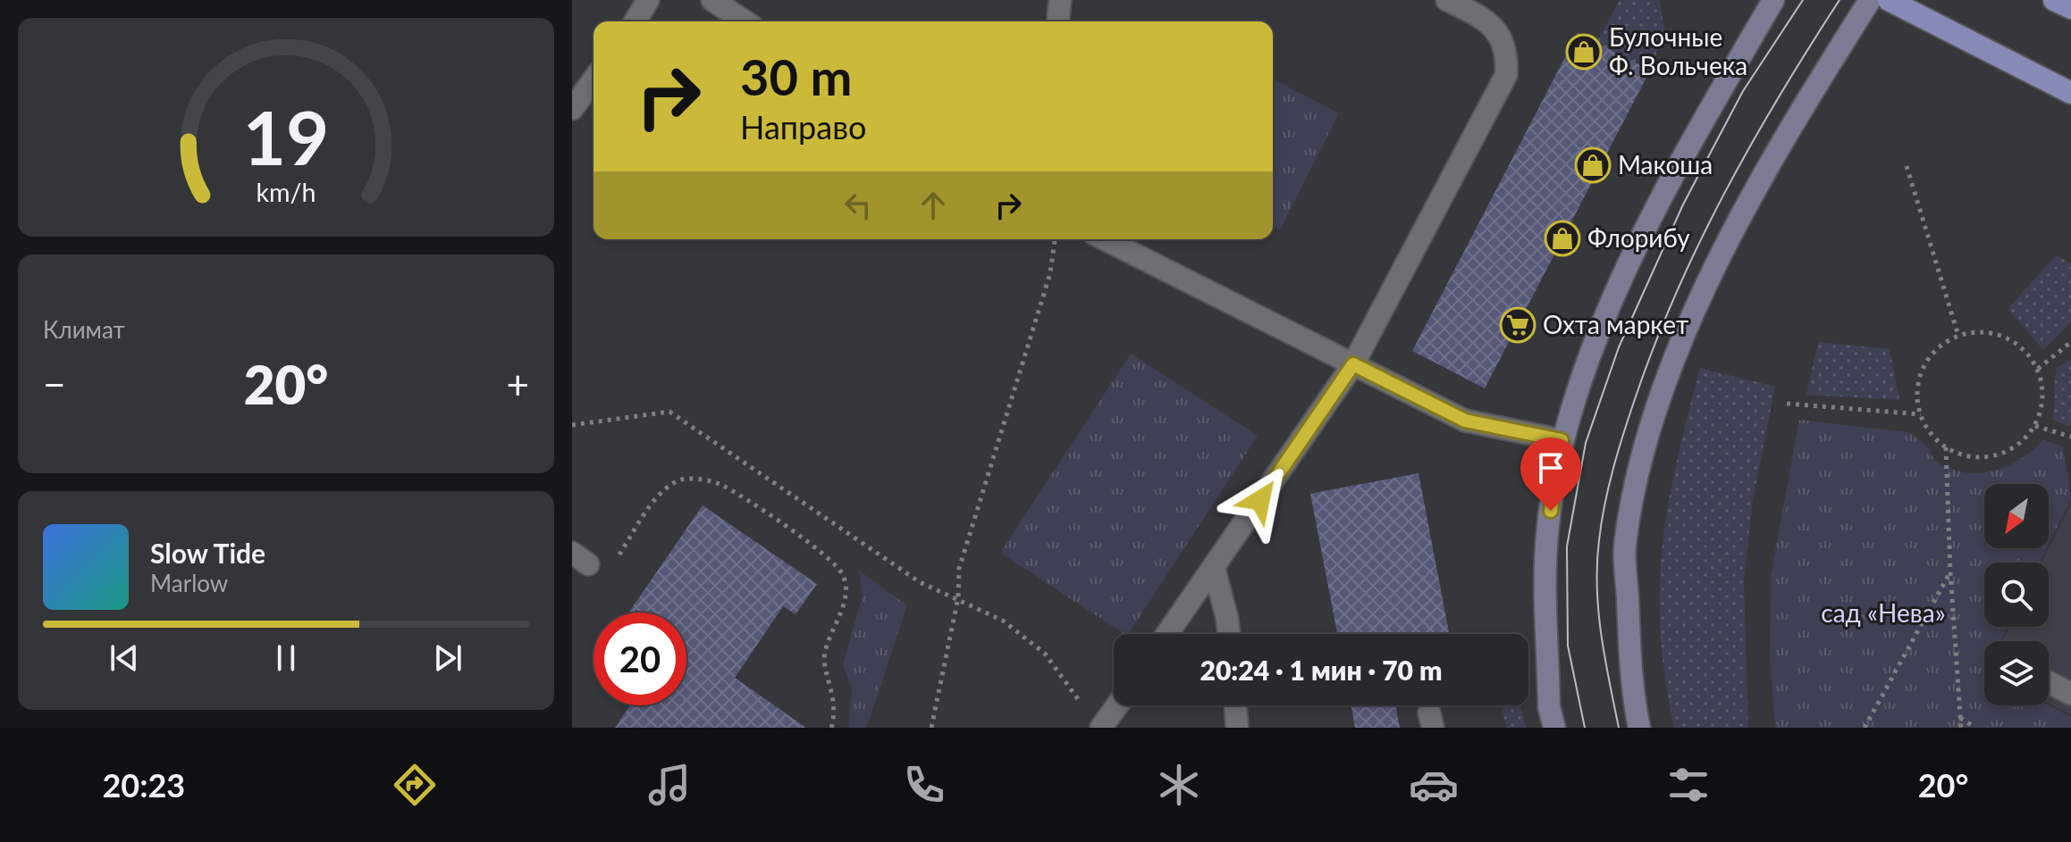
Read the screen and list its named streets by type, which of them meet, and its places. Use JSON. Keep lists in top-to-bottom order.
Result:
{
  "parks": ["сад «Нева»"],
  "places": {
    "shop": ["Булочные Ф. Вольчека", "Макоша", "Флорибу"],
    "supermarket": ["Охта маркет"]
  },
  "north": "bottom left",
  "page": {
    "turn": ["30 m", "Направо"],
    "tile": "Климат",
    "heat": ["−", "20°", "+"],
    "song": ["Slow Tide", "Marlow"],
    "limit": "20",
    "trip": "20:24 · 1 мин · 70 m",
    "tabs": ["20:23", "20°"],
    "gauge": ["19", "km/h"]
  }
}
